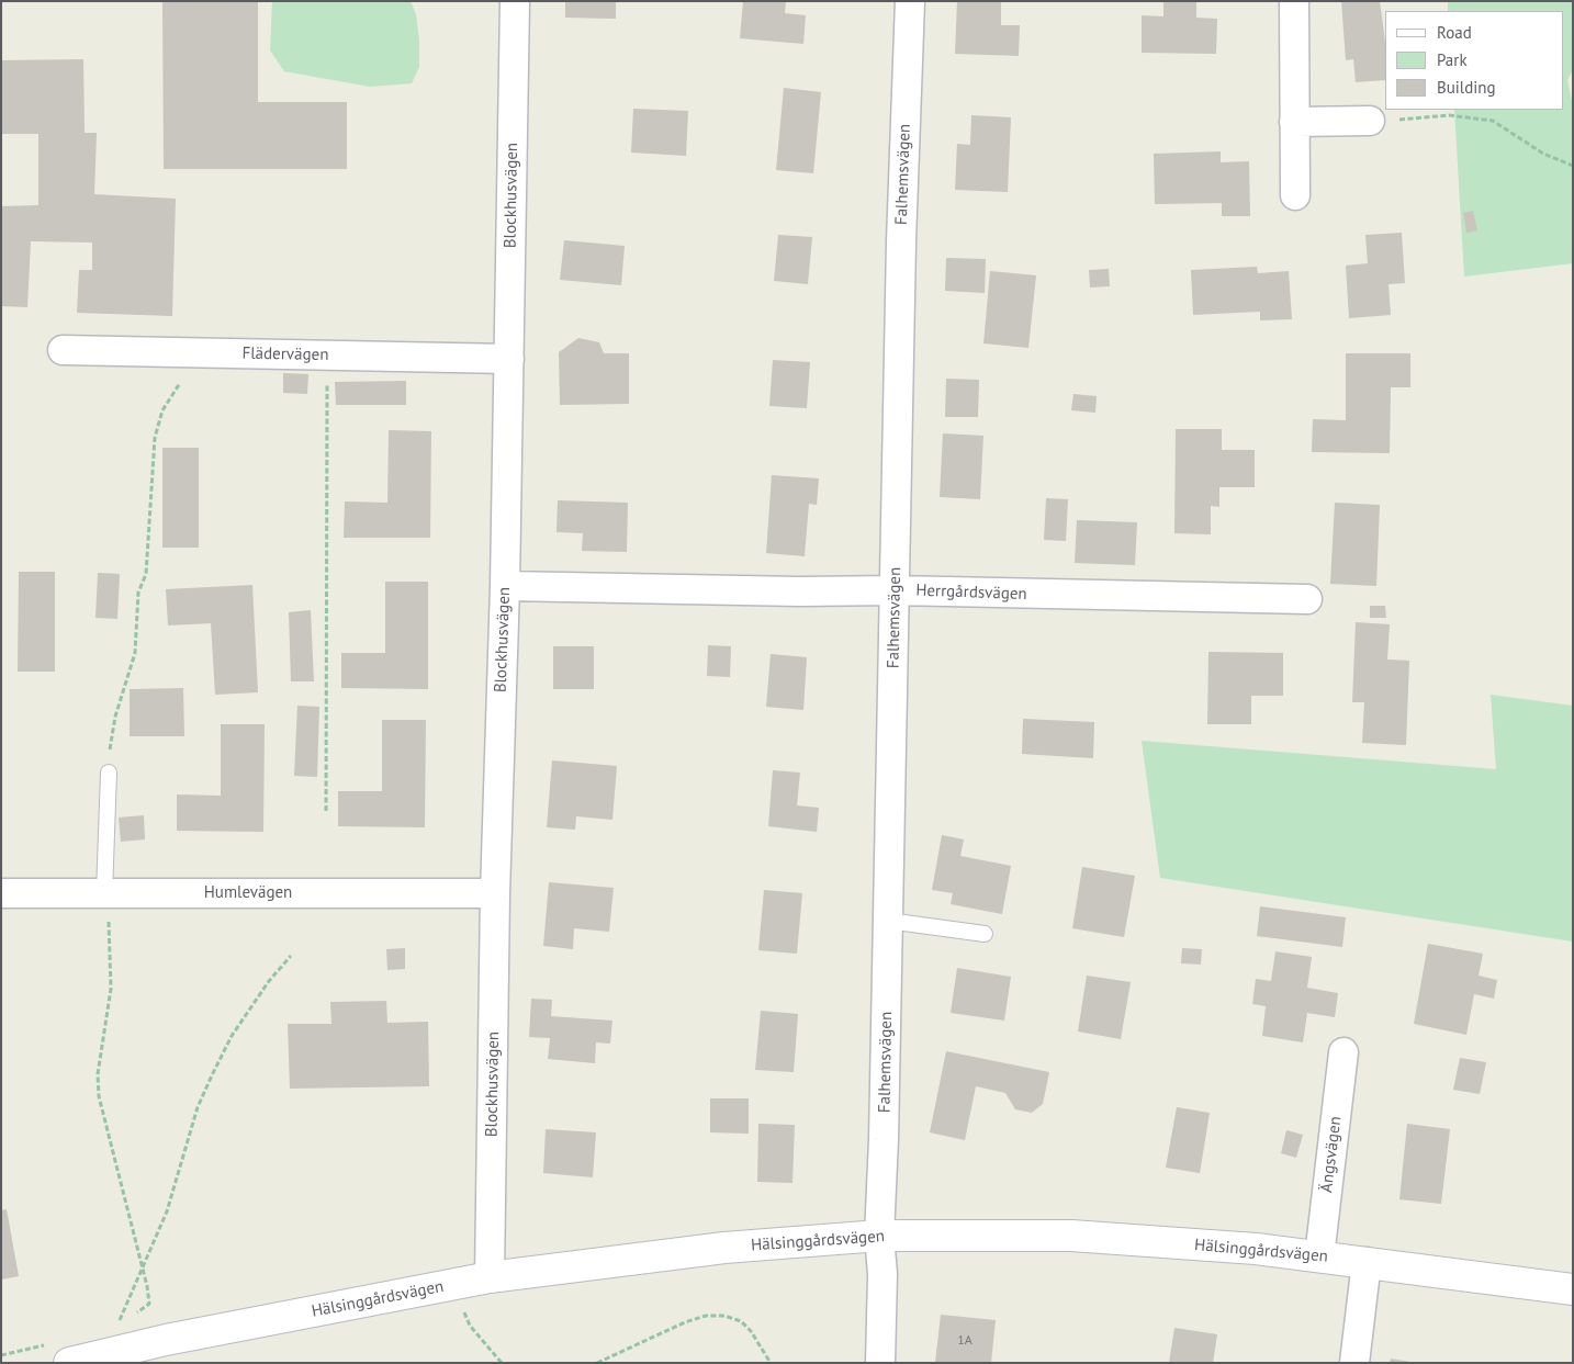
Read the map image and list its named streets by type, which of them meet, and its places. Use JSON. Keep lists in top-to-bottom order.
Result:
{
  "streets": {
    "street": [
      "Falhemsvägen",
      "Blockhusvägen",
      "Flädervägen",
      "Herrgårdsvägen",
      "Humlevägen",
      "Ängsvägen",
      "Hälsinggårdsvägen"
    ]
  },
  "crossings": [
    ["Falhemsvägen", "Herrgårdsvägen"],
    ["Falhemsvägen", "Hälsinggårdsvägen"],
    ["Blockhusvägen", "Flädervägen"],
    ["Blockhusvägen", "Herrgårdsvägen"],
    ["Blockhusvägen", "Humlevägen"],
    ["Blockhusvägen", "Hälsinggårdsvägen"],
    ["Ängsvägen", "Hälsinggårdsvägen"]
  ],
  "house_numbers": ["1A"],
  "legend": ["Road", "Park", "Building"]
}
